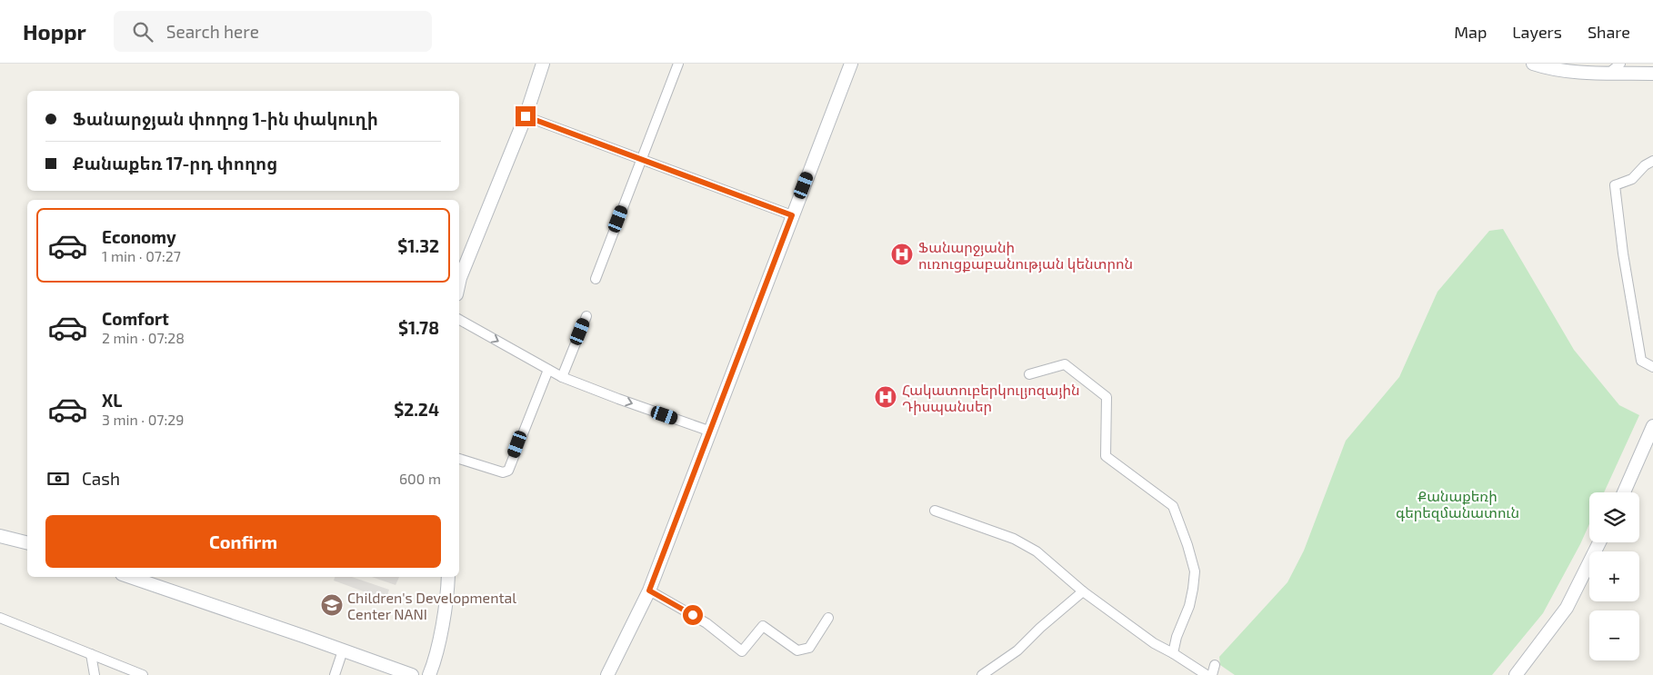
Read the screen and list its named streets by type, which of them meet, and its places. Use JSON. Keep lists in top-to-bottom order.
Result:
{
  "parks": ["Քանաքեռի գերեզմանատուն"],
  "places": {
    "hospital": ["Ֆանարջյանի ուռուցքաբանության կենտրոն", "Հակատուբերկուլյոզային Դիսպանսեր"],
    "school or university": ["Children's Developmental Center NANI"]
  },
  "page": {
    "header": "Hoppr",
    "search": "Search here",
    "nav": ["Map", "Layers", "Share"],
    "banner": ["Ֆանարջյան փողոց 1-ին փակուղի", "Քանաքեռ 17-րդ փողոց"],
    "list": [
      {
        "name": "Economy",
        "note": "1 min · 07:27",
        "value": "$1.32"
      },
      {
        "name": "Comfort",
        "note": "2 min · 07:28",
        "value": "$1.78"
      },
      {
        "name": "XL",
        "note": "3 min · 07:29",
        "value": "$2.24"
      }
    ],
    "pay": ["Cash", "600 m"],
    "map_buttons": ["+", "−"],
    "buttons": "Confirm"
  }
}
